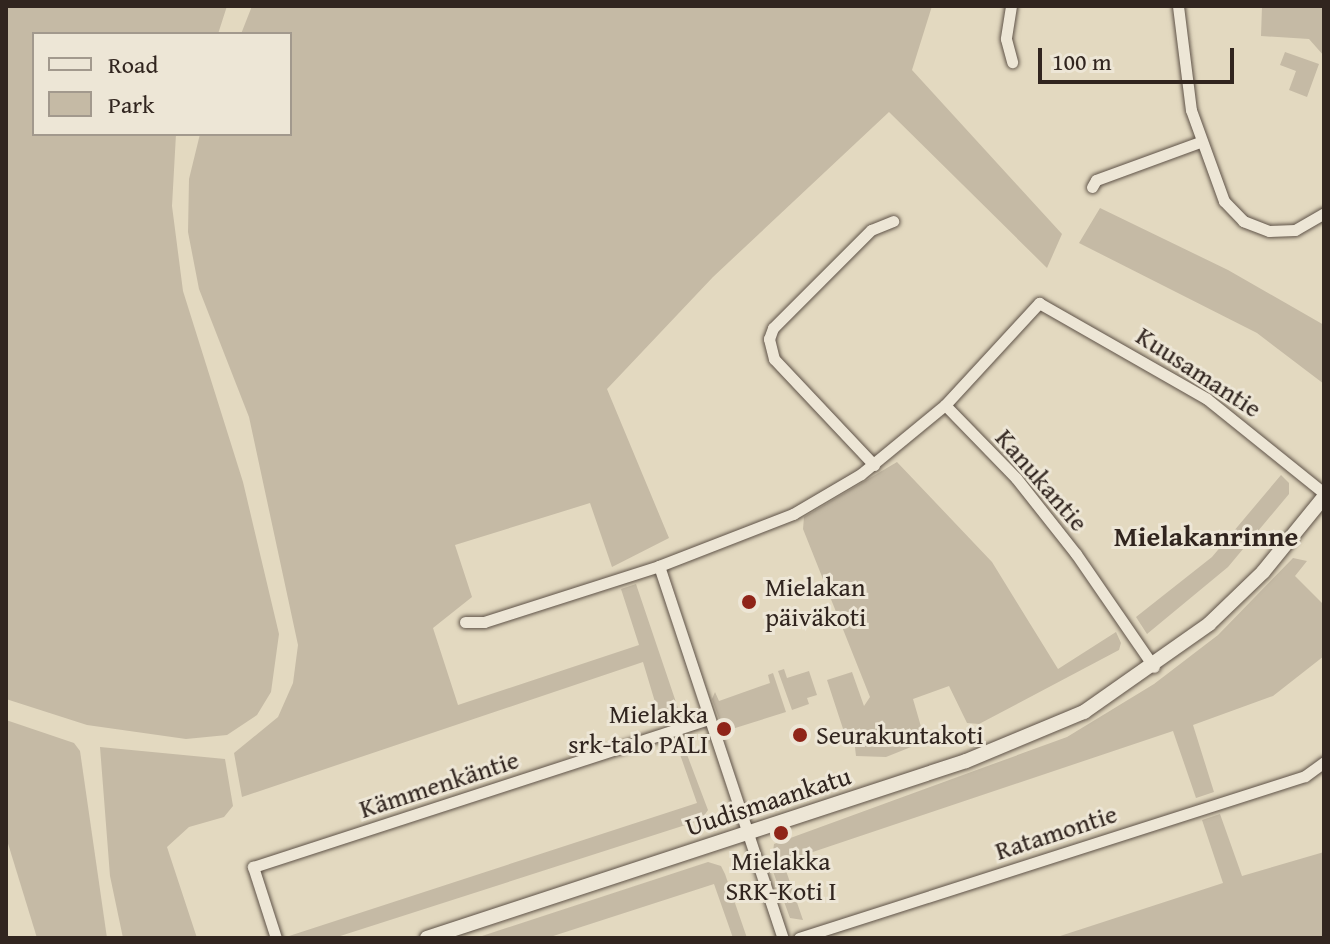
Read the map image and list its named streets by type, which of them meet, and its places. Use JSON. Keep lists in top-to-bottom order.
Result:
{
  "streets": {
    "street": [
      "Kuusamantie",
      "Kanukantie",
      "Kämmenkäntie",
      "Uudismaankatu",
      "Ratamontie"
    ]
  },
  "crossings": [
    ["Kuusamantie", "Kanukantie"],
    ["Kuusamantie", "Uudismaankatu"],
    ["Kanukantie", "Uudismaankatu"]
  ],
  "districts": ["Mielakanrinne"],
  "places": [
    "Mielakan päiväkoti",
    "Mielakka srk-talo PALI",
    "Seurakuntakoti",
    "Mielakka SRK-Koti I"
  ],
  "legend": ["Road", "Park"],
  "scale_bar": "100 m"
}
